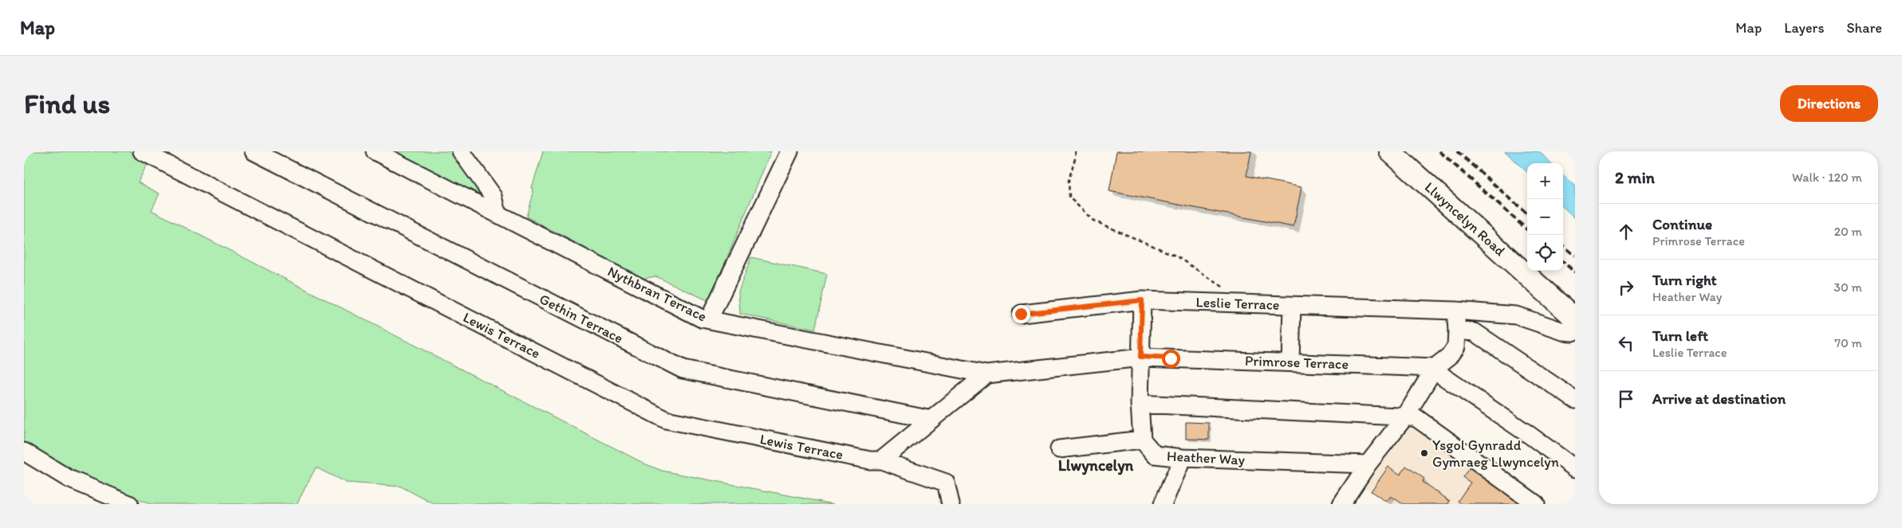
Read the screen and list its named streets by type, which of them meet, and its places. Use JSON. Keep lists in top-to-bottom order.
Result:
{
  "streets": {
    "main road": ["Llwyncelyn Road"],
    "street": [
      "Nythbran Terrace",
      "Leslie Terrace",
      "Gethin Terrace",
      "Lewis Terrace",
      "Primrose Terrace",
      "Heather Way"
    ]
  },
  "crossings": [
    ["Nythbran Terrace", "Primrose Terrace"]
  ],
  "districts": ["Llwyncelyn"],
  "places": ["Ysgol Gynradd Gymraeg Llwyncelyn"],
  "page": {
    "header": "Map",
    "nav": ["Map", "Layers", "Share"],
    "buttons": "Directions",
    "title": "Find us",
    "heading": ["2 min", "Walk · 120 m"],
    "map_buttons": ["+", "−"],
    "list": [
      ["Continue", "Primrose Terrace", "20 m"],
      ["Turn right", "Heather Way", "30 m"],
      ["Turn left", "Leslie Terrace", "70 m"],
      "Arrive at destination"
    ]
  }
}
